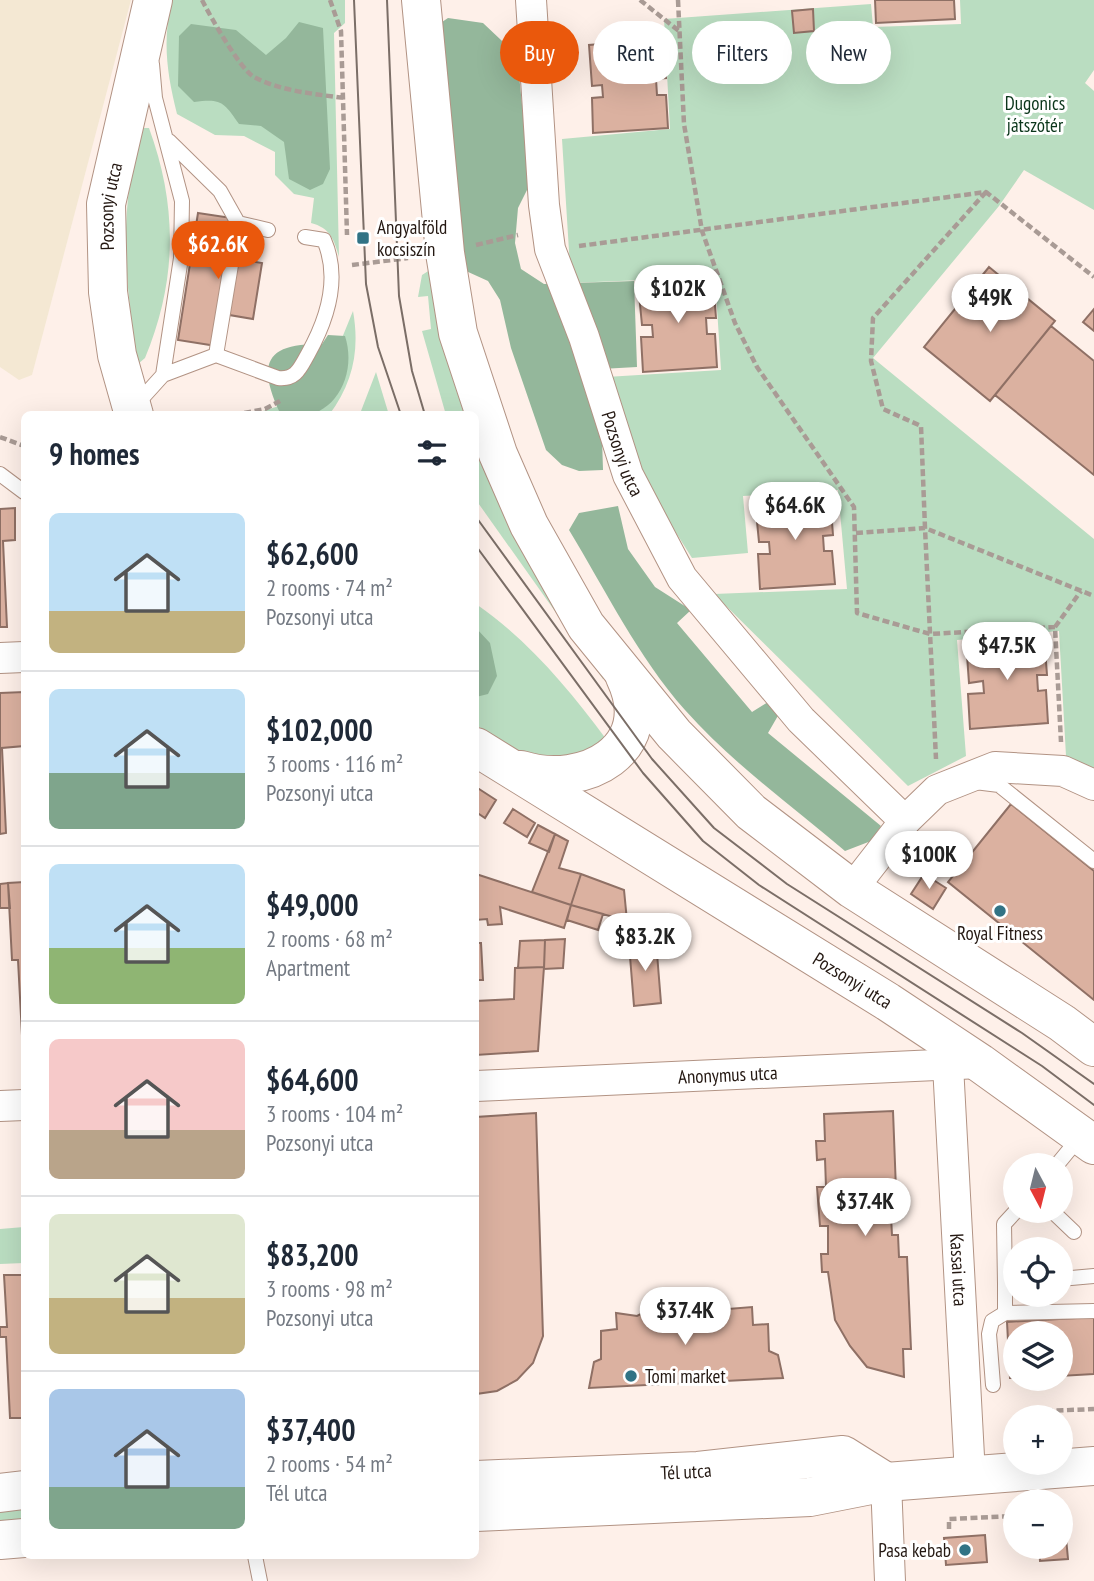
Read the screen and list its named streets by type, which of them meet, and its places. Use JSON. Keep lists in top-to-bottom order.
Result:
{
  "streets": {
    "main road": ["Pozsonyi utca", "Tél utca"],
    "street": ["Anonymus utca", "Kassai utca"]
  },
  "crossings": [
    ["Pozsonyi utca", "Anonymus utca"],
    ["Pozsonyi utca", "Kassai utca"],
    ["Anonymus utca", "Kassai utca"],
    ["Kassai utca", "Tél utca"]
  ],
  "parks": ["Dugonics játszótér"],
  "places": {
    "transit": ["Angyalföld kocsiszín"],
    "other": ["Royal Fitness", "Tomi market", "Pasa kebab"]
  },
  "north": "bottom",
  "page": {
    "chip": [
      "Buy",
      "Rent",
      "Filters",
      "New"
    ],
    "price": [
      "$62.6K",
      "$102K",
      "$49K",
      "$64.6K",
      "$47.5K",
      "$100K",
      "$83.2K",
      "$37.4K",
      "$37.4K"
    ],
    "heading": "9 homes",
    "list": [
      {
        "name": "$62,600",
        "note": "2 rooms · 74 m² · Pozsonyi utca"
      },
      {
        "name": "$102,000",
        "note": "3 rooms · 116 m² · Pozsonyi utca"
      },
      {
        "name": "$49,000",
        "note": "2 rooms · 68 m² · Apartment"
      },
      {
        "name": "$64,600",
        "note": "3 rooms · 104 m² · Pozsonyi utca"
      },
      {
        "name": "$83,200",
        "note": "3 rooms · 98 m² · Pozsonyi utca"
      },
      {
        "name": "$37,400",
        "note": "2 rooms · 54 m² · Tél utca"
      }
    ],
    "map_buttons": ["+", "−"]
  }
}
